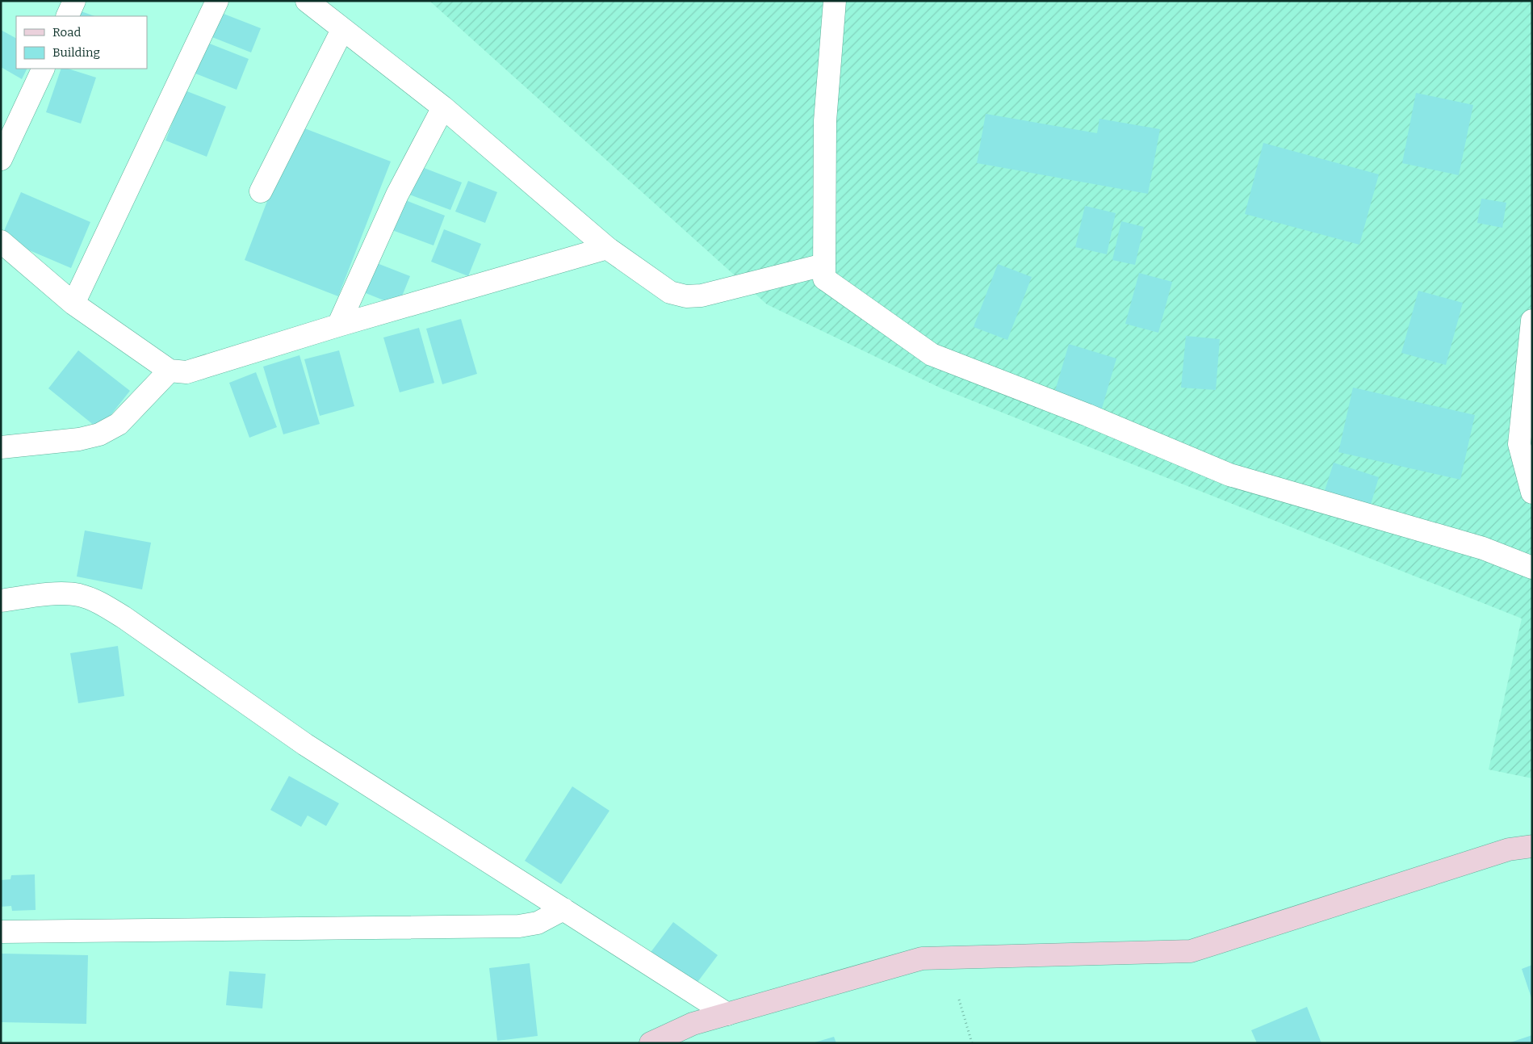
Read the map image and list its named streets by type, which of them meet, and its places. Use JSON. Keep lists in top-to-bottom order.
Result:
{
  "legend": ["Road", "Building"]
}
